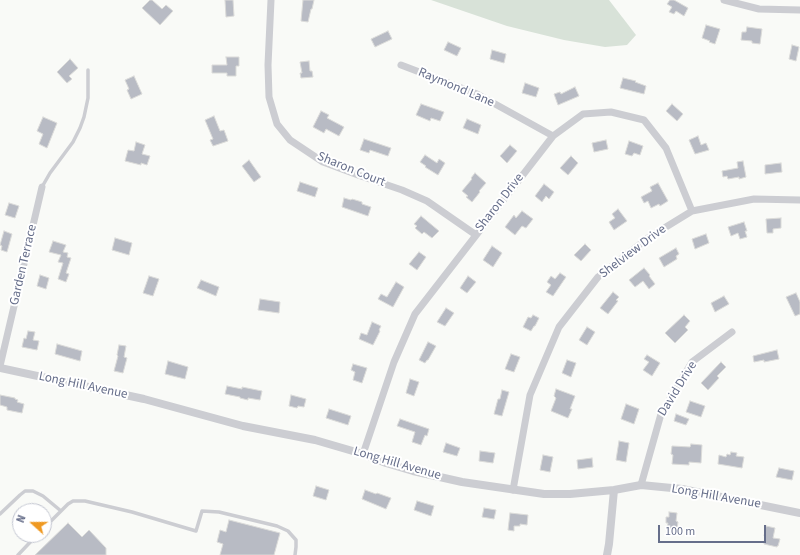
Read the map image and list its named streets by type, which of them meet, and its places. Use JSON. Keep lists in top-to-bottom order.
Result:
{
  "streets": {
    "street": [
      "Raymond Lane",
      "Sharon Court",
      "Sharon Drive",
      "Shelview Drive",
      "Garden Terrace",
      "Long Hill Avenue",
      "David Drive"
    ]
  },
  "crossings": [
    ["Raymond Lane", "Sharon Drive"],
    ["Sharon Court", "Sharon Drive"],
    ["Sharon Drive", "Shelview Drive"],
    ["Sharon Drive", "Long Hill Avenue"],
    ["Shelview Drive", "Long Hill Avenue"],
    ["Garden Terrace", "Long Hill Avenue"],
    ["Long Hill Avenue", "David Drive"]
  ],
  "scale_bar": "100 m",
  "north": "left"
}
